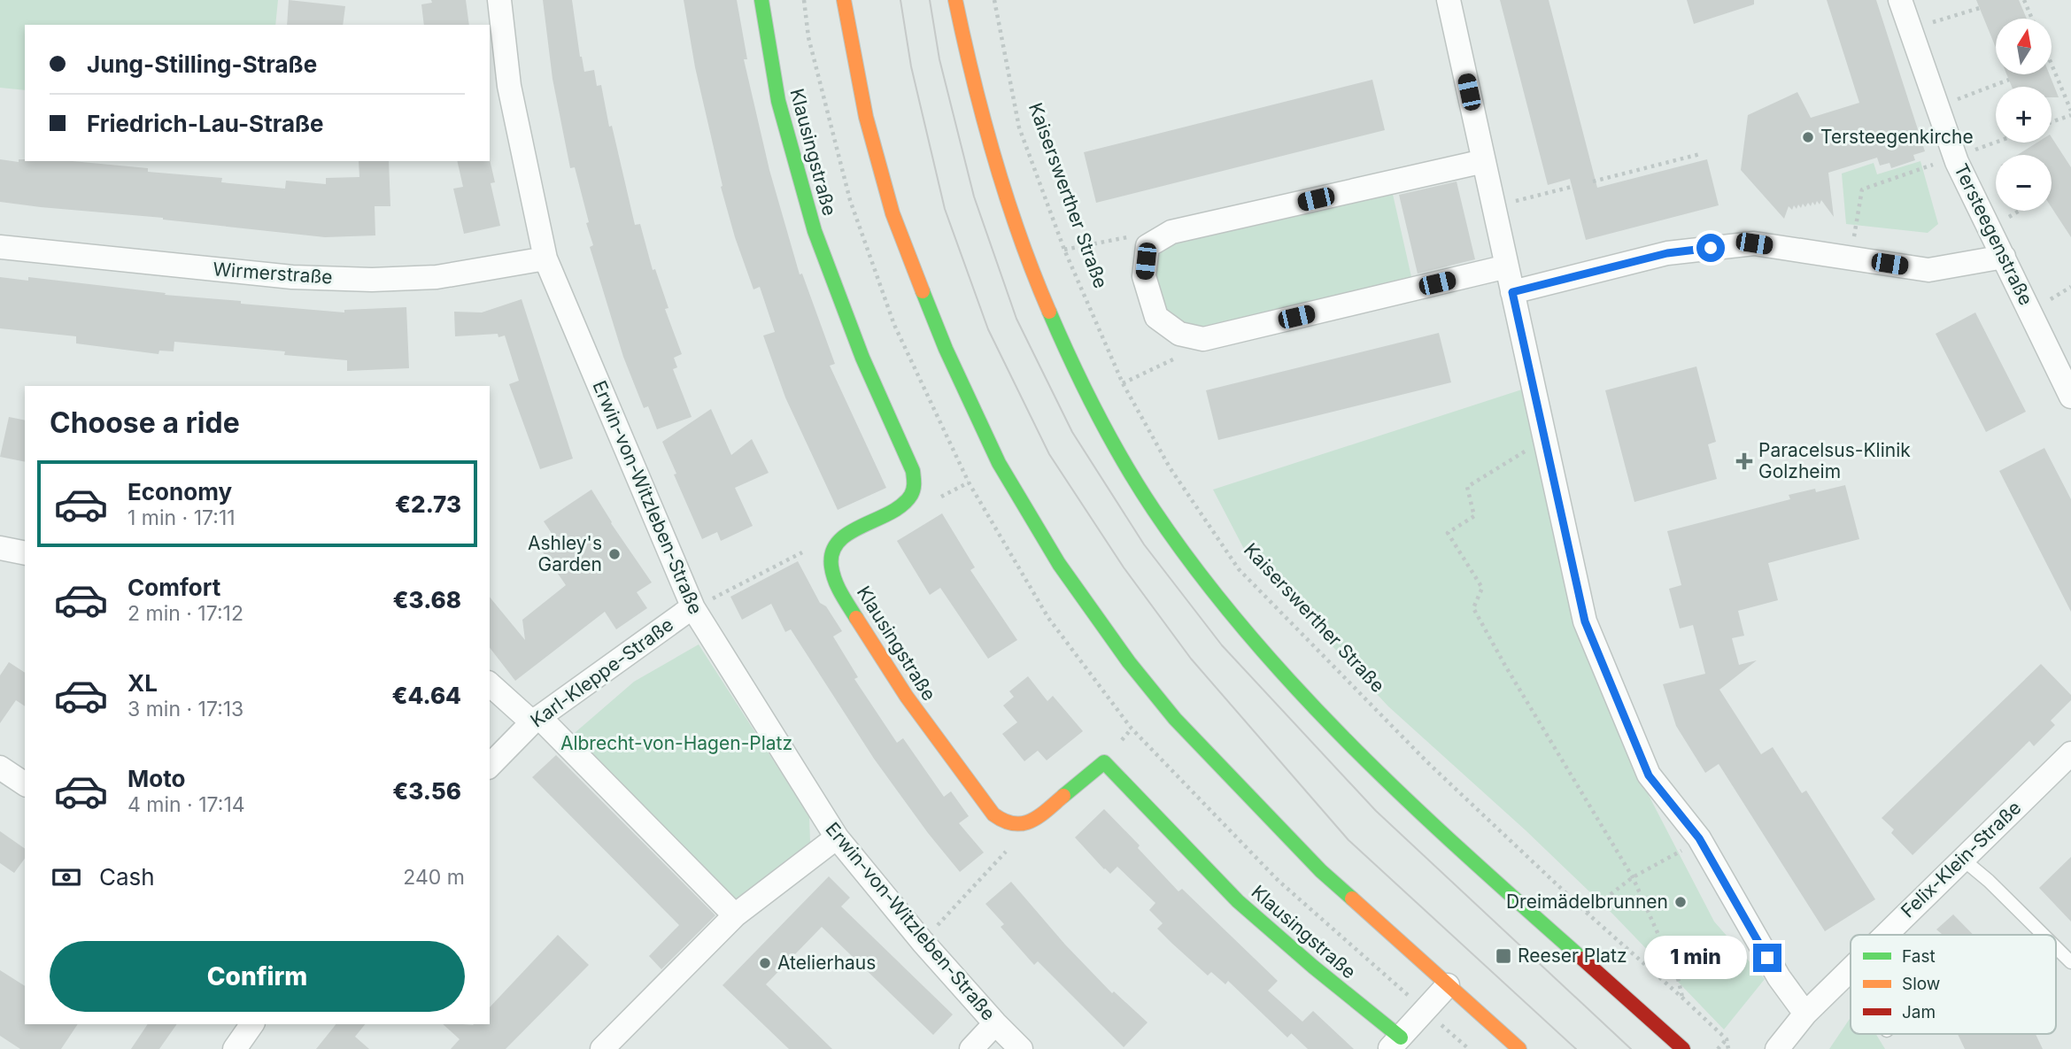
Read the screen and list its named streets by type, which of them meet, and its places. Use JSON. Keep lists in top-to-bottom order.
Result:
{
  "streets": {
    "street": [
      "Klausingstraße",
      "Tersteegenstraße",
      "Wirmerstraße",
      "Erwin-von-Witzleben-Straße",
      "Karl-Kleppe-Straße",
      "Felix-Klein-Straße"
    ],
    "path": ["Kaiserswerther Straße"]
  },
  "crossings": [
    ["Wirmerstraße", "Erwin-von-Witzleben-Straße"],
    ["Erwin-von-Witzleben-Straße", "Karl-Kleppe-Straße"]
  ],
  "parks": ["Albrecht-von-Hagen-Platz"],
  "places": {
    "other": [
      "Tersteegenkirche",
      "Ashley's Garden",
      "Dreimädelbrunnen",
      "Atelierhaus"
    ],
    "health": ["Paracelsus-Klinik Golzheim"],
    "transit": ["Reeser Platz"]
  },
  "legend": ["Fast", "Slow", "Jam"],
  "north": "top",
  "page": {
    "map_buttons": ["+", "−"],
    "banner": ["Jung-Stilling-Straße", "Friedrich-Lau-Straße"],
    "heading": "Choose a ride",
    "list": [
      {
        "name": "Economy",
        "note": "1 min · 17:11",
        "value": "€2.73"
      },
      {
        "name": "Comfort",
        "note": "2 min · 17:12",
        "value": "€3.68"
      },
      {
        "name": "XL",
        "note": "3 min · 17:13",
        "value": "€4.64"
      },
      {
        "name": "Moto",
        "note": "4 min · 17:14",
        "value": "€3.56"
      }
    ],
    "pay": ["Cash", "240 m"],
    "buttons": "Confirm",
    "bubble": "1 min"
  }
}
